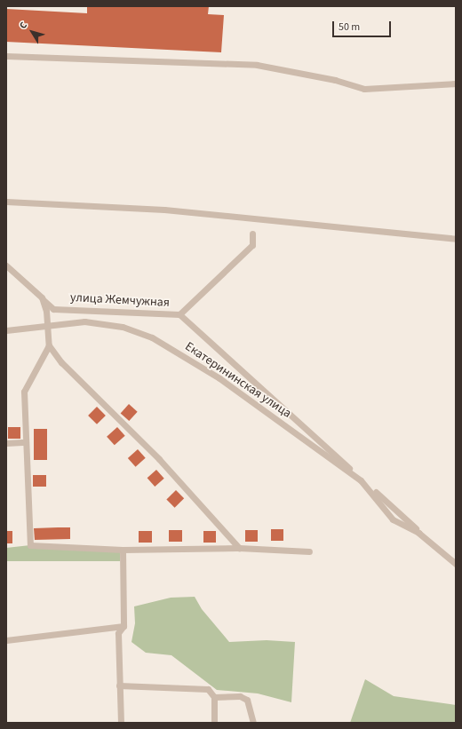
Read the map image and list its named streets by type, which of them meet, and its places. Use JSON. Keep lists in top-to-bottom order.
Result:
{
  "streets": {
    "street": ["улица Жемчужная", "Екатерининская улица"]
  },
  "crossings": [
    ["улица Жемчужная", "Екатерининская улица"]
  ],
  "scale_bar": "50 m",
  "north": "top left"
}
